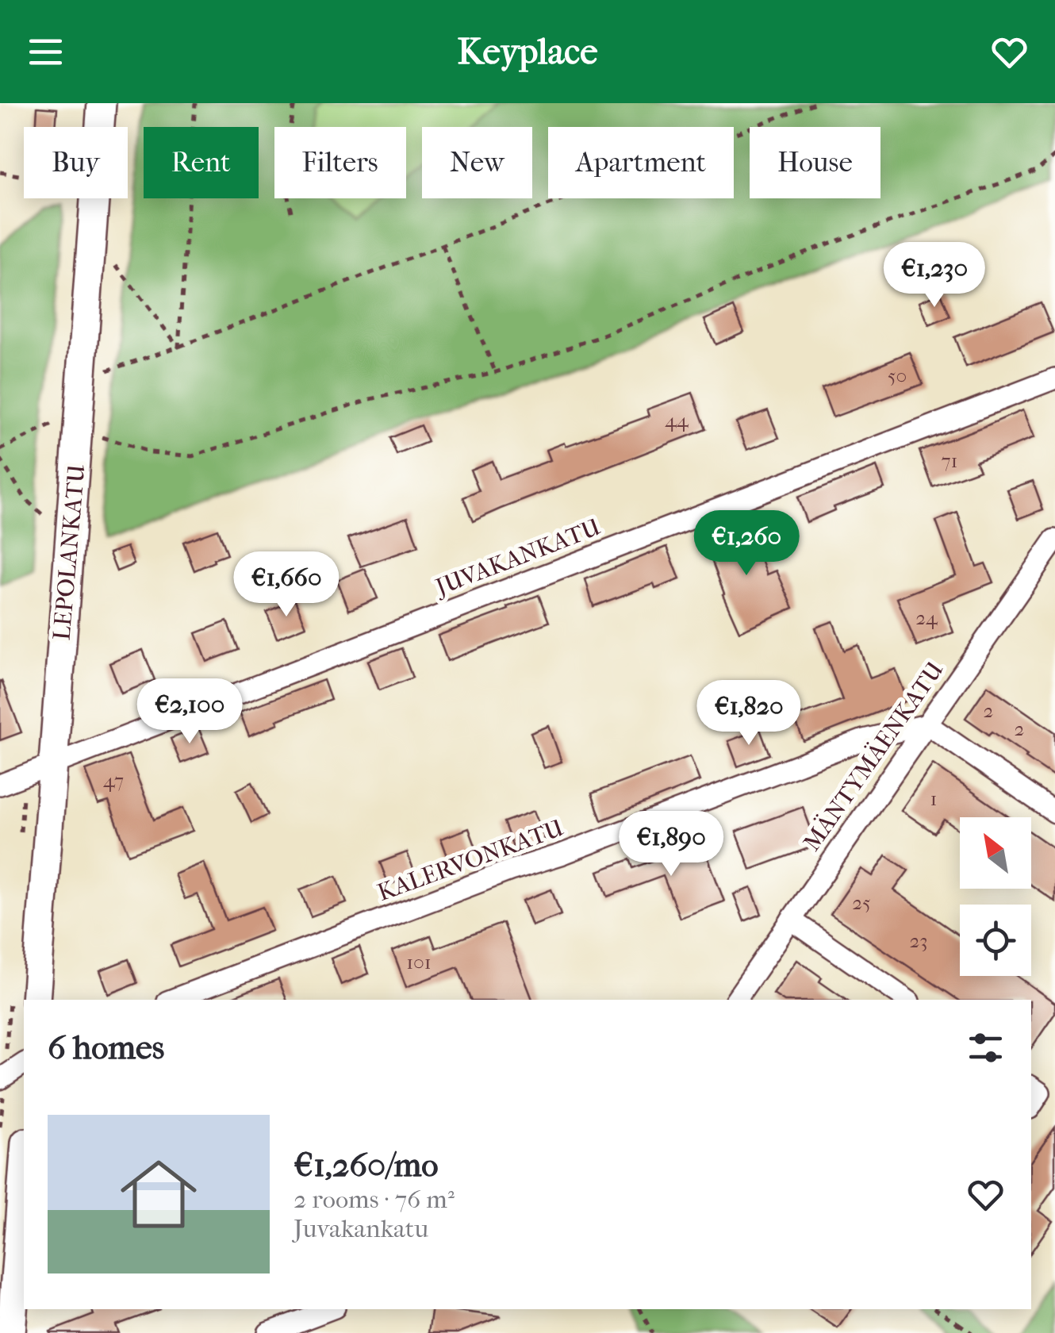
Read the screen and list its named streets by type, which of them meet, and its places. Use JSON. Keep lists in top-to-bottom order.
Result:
{
  "streets": {
    "main road": ["LEPOLANKATU"],
    "street": ["JUVAKANKATU", "MÄNTYMÄENKATU", "KALERVONKATU"]
  },
  "crossings": [
    ["LEPOLANKATU", "JUVAKANKATU"],
    ["MÄNTYMÄENKATU", "KALERVONKATU"]
  ],
  "house_numbers": [
    "50",
    "44",
    "71",
    "24",
    "2",
    "2",
    "47",
    "1",
    "25",
    "23",
    "101"
  ],
  "north": "top left",
  "page": {
    "header": "Keyplace",
    "chip": [
      "Buy",
      "Rent",
      "Filters",
      "New",
      "Apartment",
      "House"
    ],
    "price": [
      "€1,230",
      "€1,260",
      "€1,660",
      "€2,100",
      "€1,820",
      "€1,890"
    ],
    "heading": "6 homes",
    "list": [
      {
        "name": "€1,260/mo",
        "note": "2 rooms · 76 m² · Juvakankatu"
      }
    ]
  }
}
